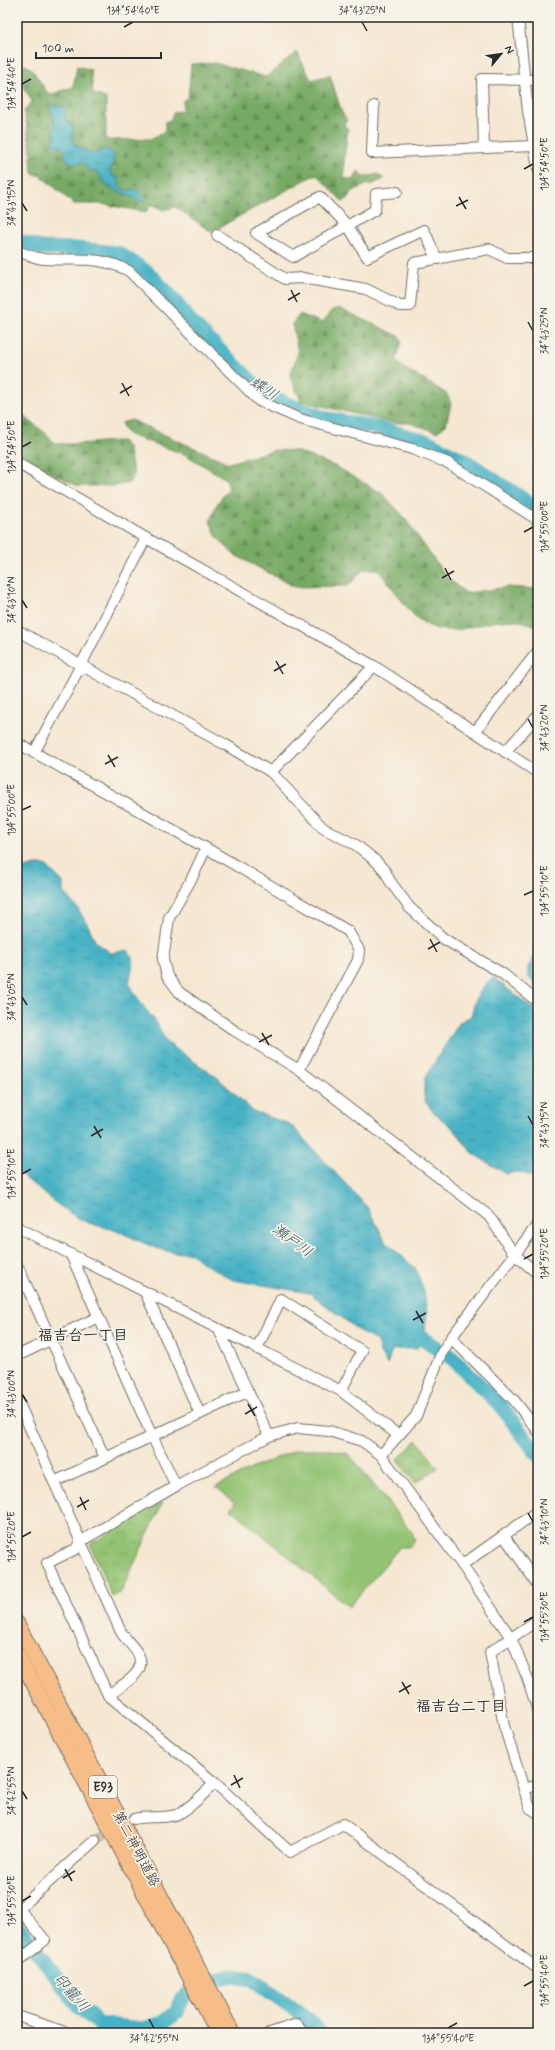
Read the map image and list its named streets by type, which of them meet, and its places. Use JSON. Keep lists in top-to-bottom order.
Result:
{
  "streets": {
    "highway": ["E93", "第二神明道路"]
  },
  "districts": ["福吉台一丁目", "福吉台二丁目"],
  "water": ["蝶川", "瀬戸川", "印籠川"],
  "scale_bar": "100 m",
  "north": "top right",
  "coordinates": [
    "134°54'40\"E",
    "34°43'25\"N",
    "134°54'50\"E",
    "34°43'15\"N",
    "134°55'00\"E",
    "34°43'10\"N",
    "34°43'20\"N",
    "134°55'10\"E",
    "34°43'05\"N",
    "134°55'20\"E",
    "34°43'00\"N",
    "134°55'30\"E",
    "34°42'55\"N",
    "134°55'40\"E"
  ]
}
